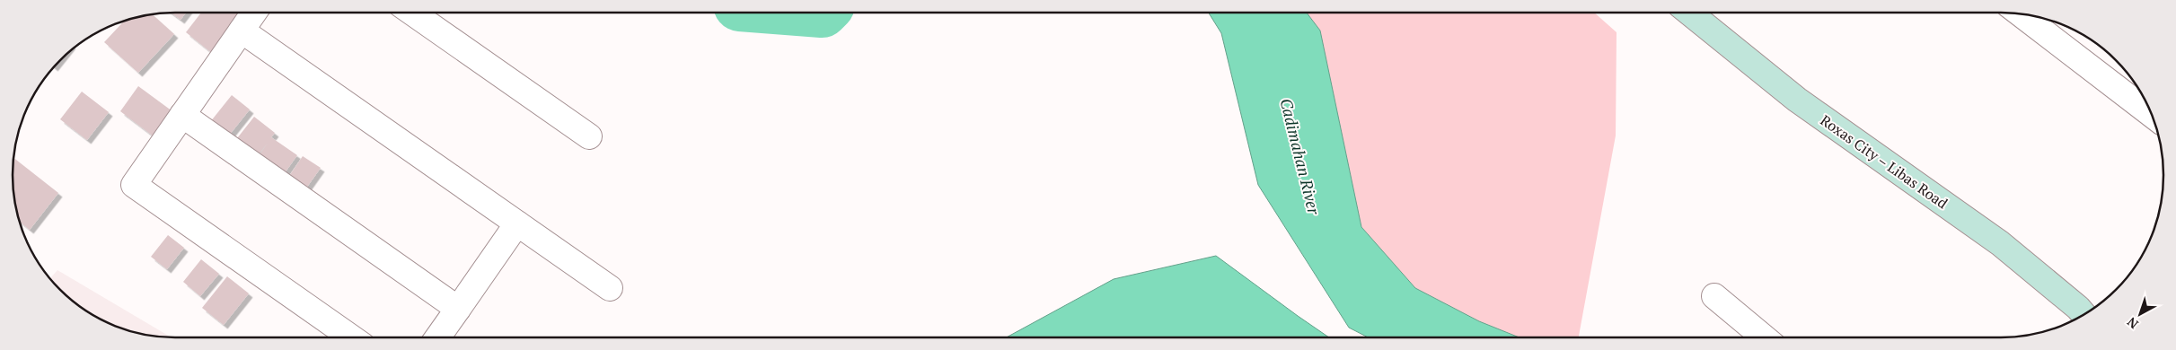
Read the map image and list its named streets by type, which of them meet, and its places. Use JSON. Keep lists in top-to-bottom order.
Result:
{
  "streets": {
    "main road": ["Roxas City – Libas Road"]
  },
  "water": ["Cadimahan River"],
  "north": "bottom left"
}
